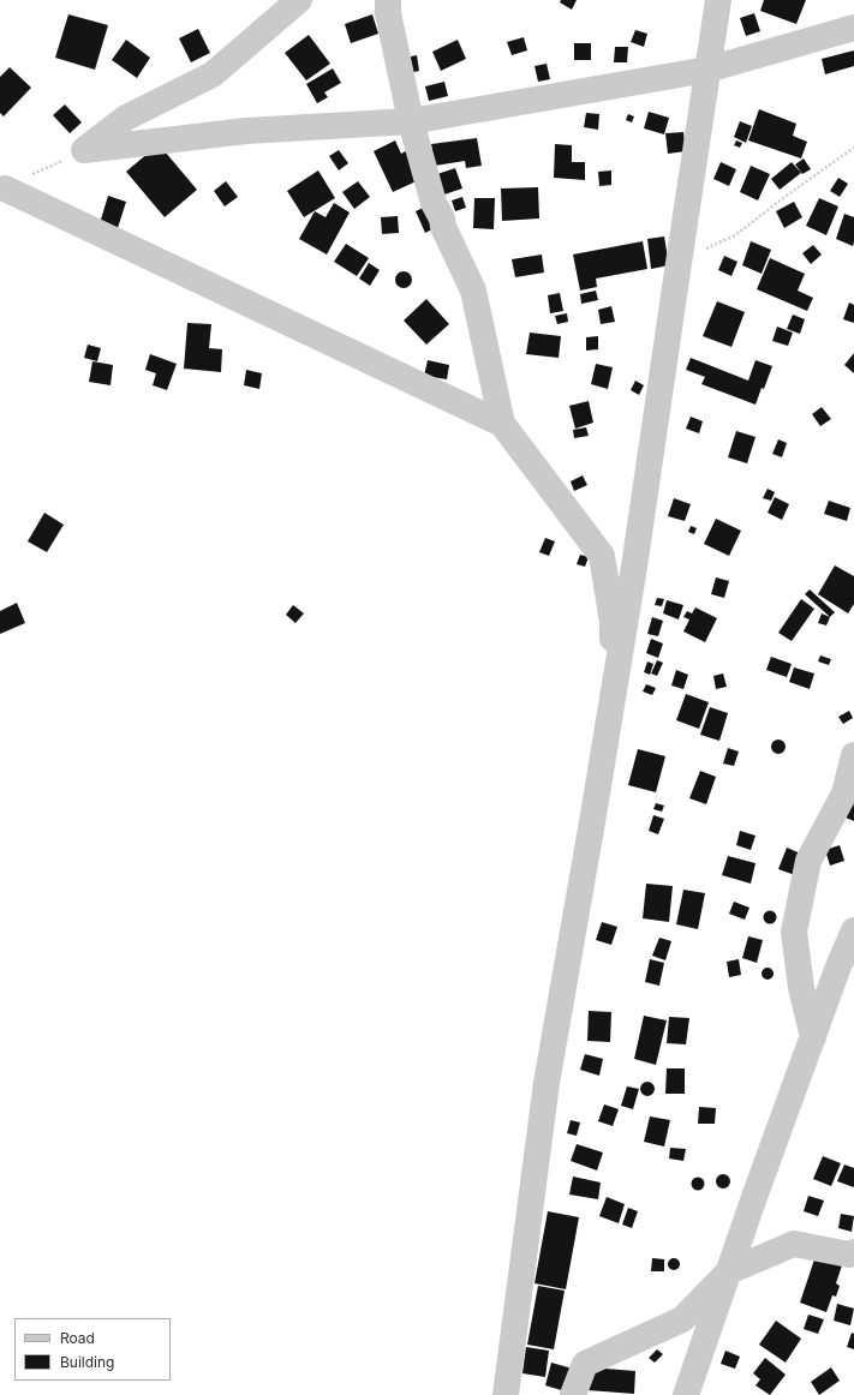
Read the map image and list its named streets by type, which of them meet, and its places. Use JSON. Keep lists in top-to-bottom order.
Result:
{
  "legend": ["Road", "Building"]
}
